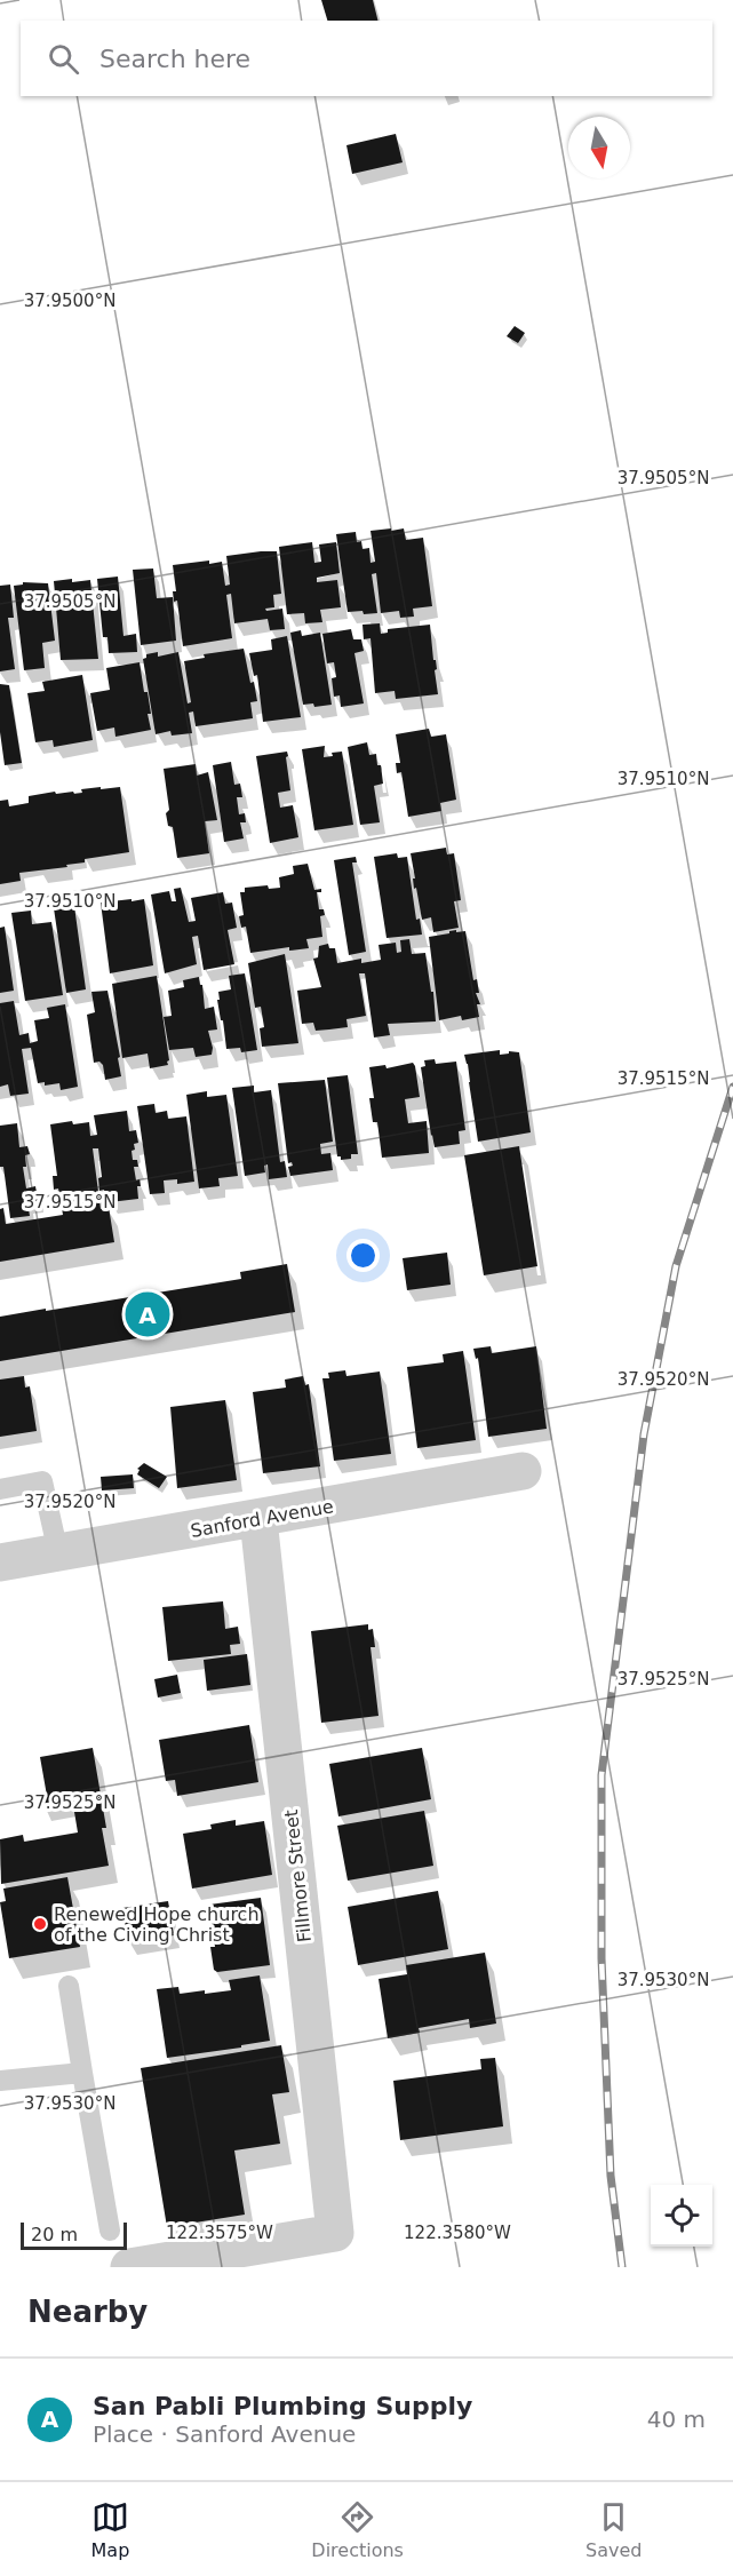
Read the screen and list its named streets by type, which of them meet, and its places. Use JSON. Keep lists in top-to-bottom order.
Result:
{
  "streets": {
    "street": ["Sanford Avenue", "Fillmore Street"]
  },
  "crossings": [
    ["Sanford Avenue", "Fillmore Street"]
  ],
  "places": ["Renewed Hope church of the Civing Christ"],
  "scale_bar": "20 m",
  "north": "bottom",
  "page": {
    "search": "Search here",
    "pins": "A",
    "scale": "20 m",
    "heading": "Nearby",
    "list": [
      {
        "mark": "A",
        "name": "San Pabli Plumbing Supply",
        "note": "Place · Sanford Avenue",
        "value": "40 m"
      }
    ],
    "nav": ["Map", "Directions", "Saved"]
  },
  "coordinates": [
    "37.9500°N",
    "37.9505°N",
    "37.9510°N",
    "37.9515°N",
    "37.9520°N",
    "37.9525°N",
    "37.9530°N",
    "122.3575°W",
    "122.3580°W"
  ]
}
